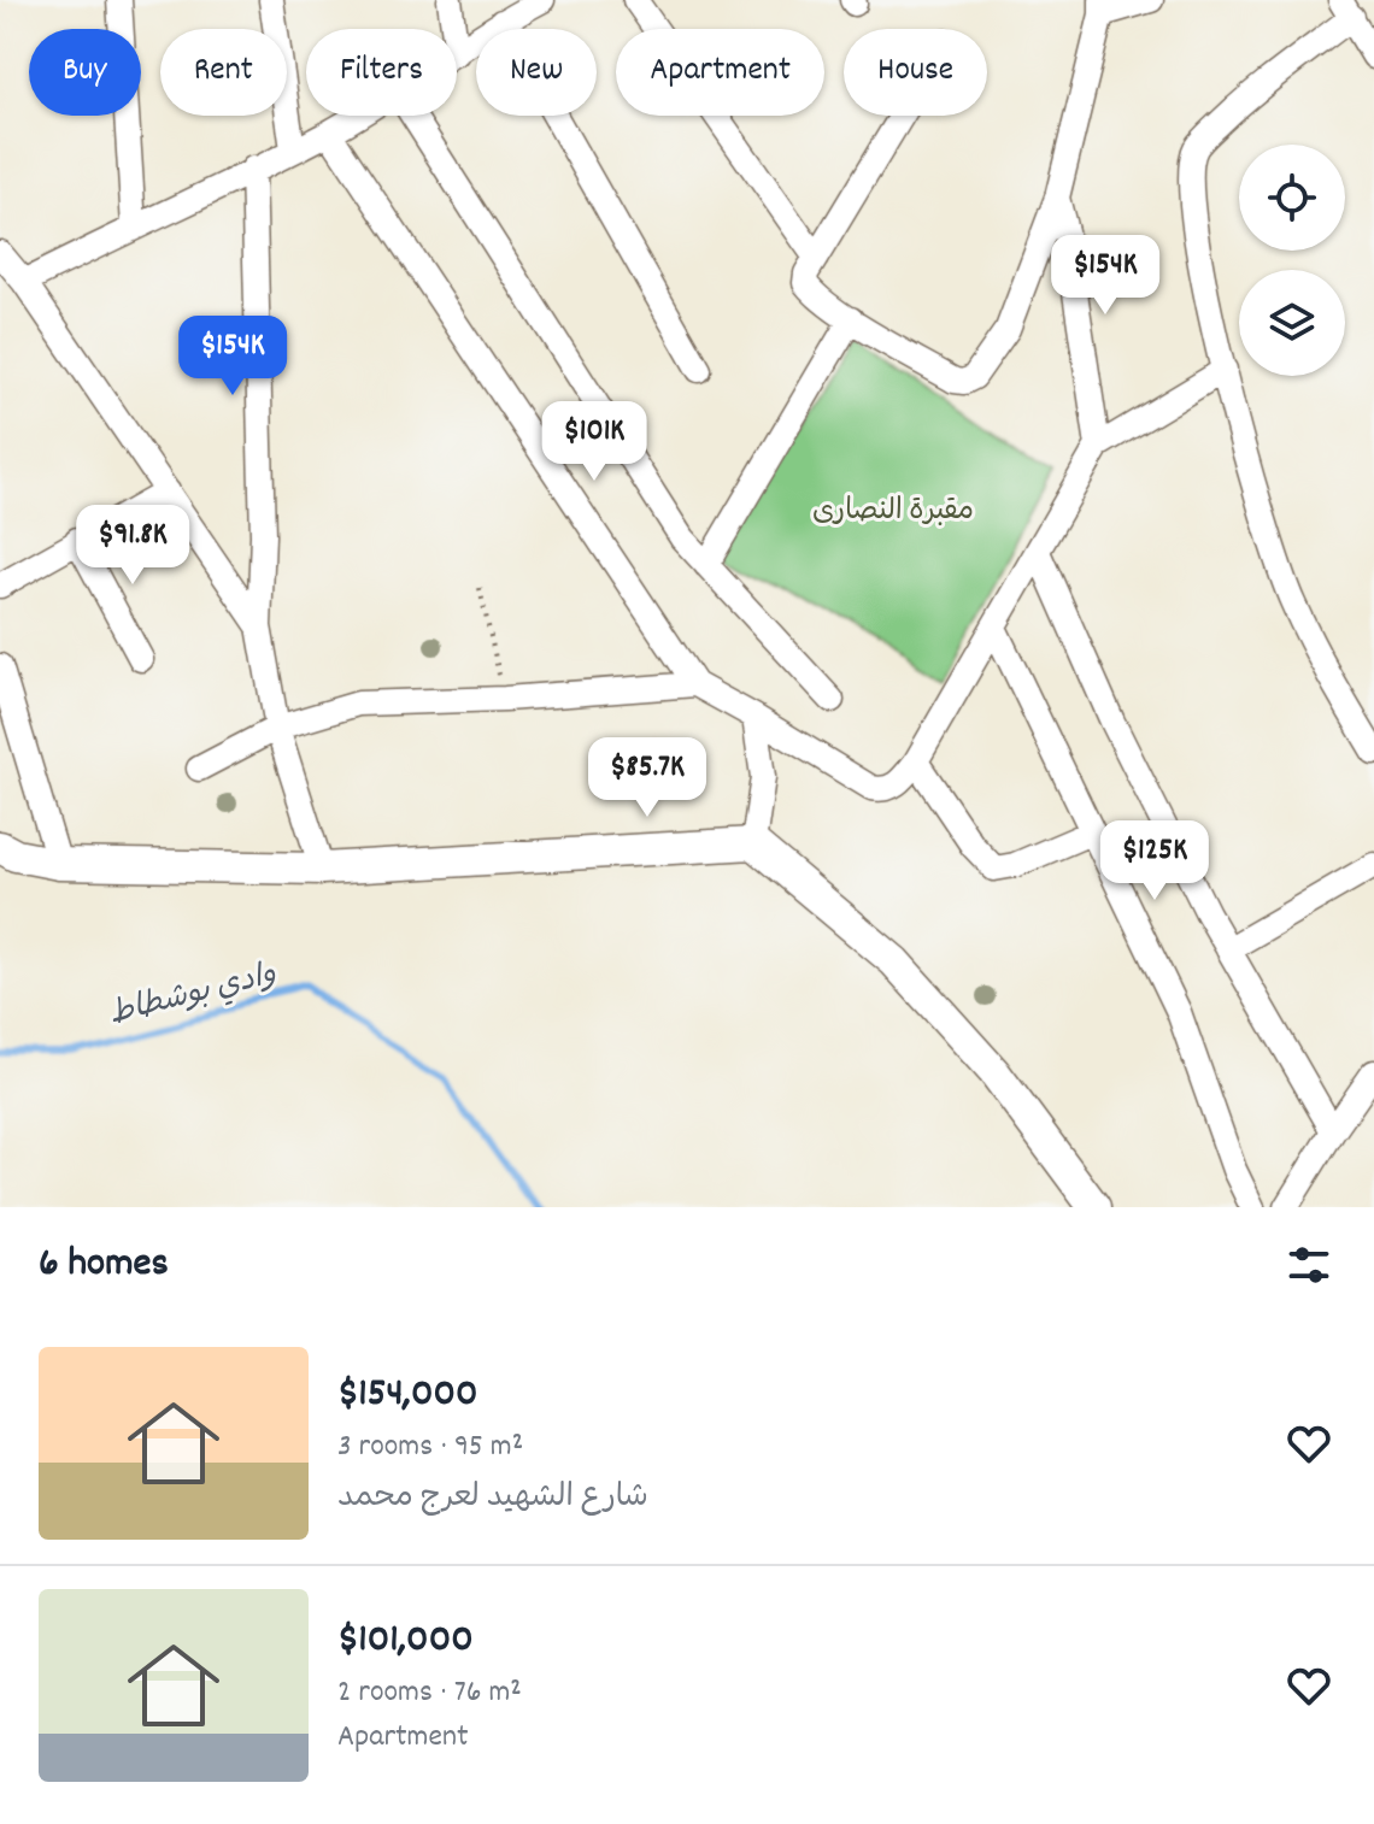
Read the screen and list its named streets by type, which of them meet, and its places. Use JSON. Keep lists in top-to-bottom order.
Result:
{
  "water": ["وادي بوشطاط"],
  "parks": ["مقبرة النصارى"],
  "page": {
    "chip": [
      "Buy",
      "Rent",
      "Filters",
      "New",
      "Apartment",
      "House"
    ],
    "price": [
      "$154K",
      "$154K",
      "$101K",
      "$91.8K",
      "$85.7K",
      "$125K"
    ],
    "heading": "6 homes",
    "list": [
      {
        "name": "$154,000",
        "note": "3 rooms · 95 m² · شارع الشهيد لعرج محمد"
      },
      {
        "name": "$101,000",
        "note": "2 rooms · 76 m² · Apartment"
      }
    ]
  }
}
